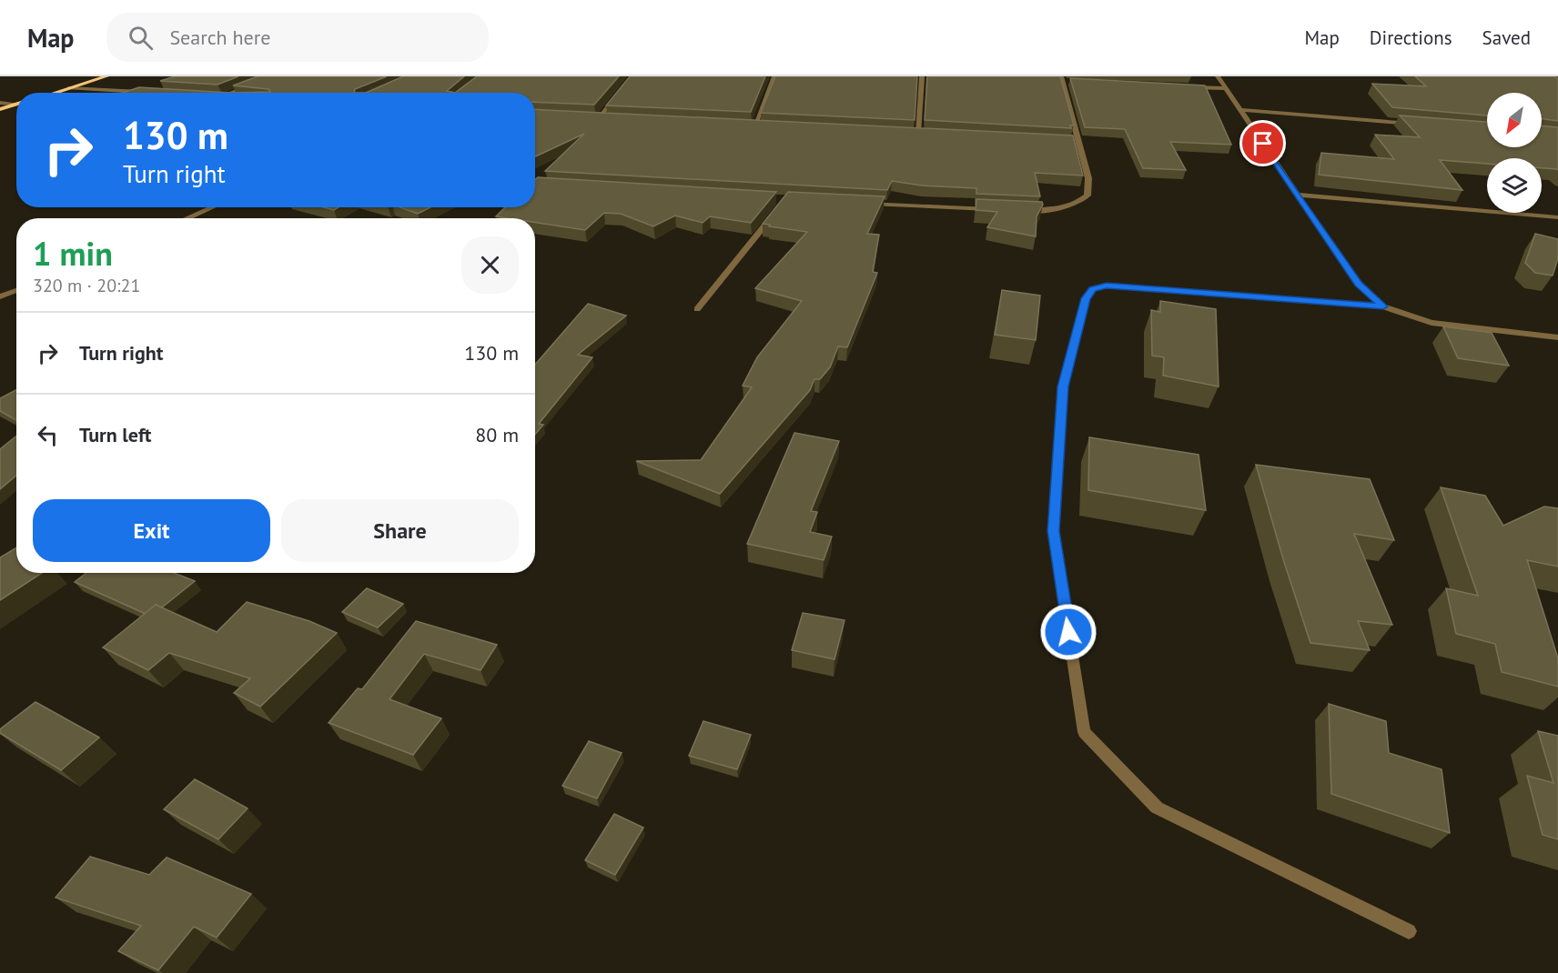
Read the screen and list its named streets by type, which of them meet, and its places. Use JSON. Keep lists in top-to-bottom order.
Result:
{
  "north": "bottom left",
  "page": {
    "header": "Map",
    "search": "Search here",
    "nav": ["Map", "Directions", "Saved"],
    "turn": ["130 m", "Turn right"],
    "heading": ["1 min", "320 m · 20:21"],
    "list": [
      {
        "name": "Turn right",
        "value": "130 m"
      },
      {
        "name": "Turn left",
        "value": "80 m"
      }
    ],
    "buttons": ["Exit", "Share"]
  }
}
